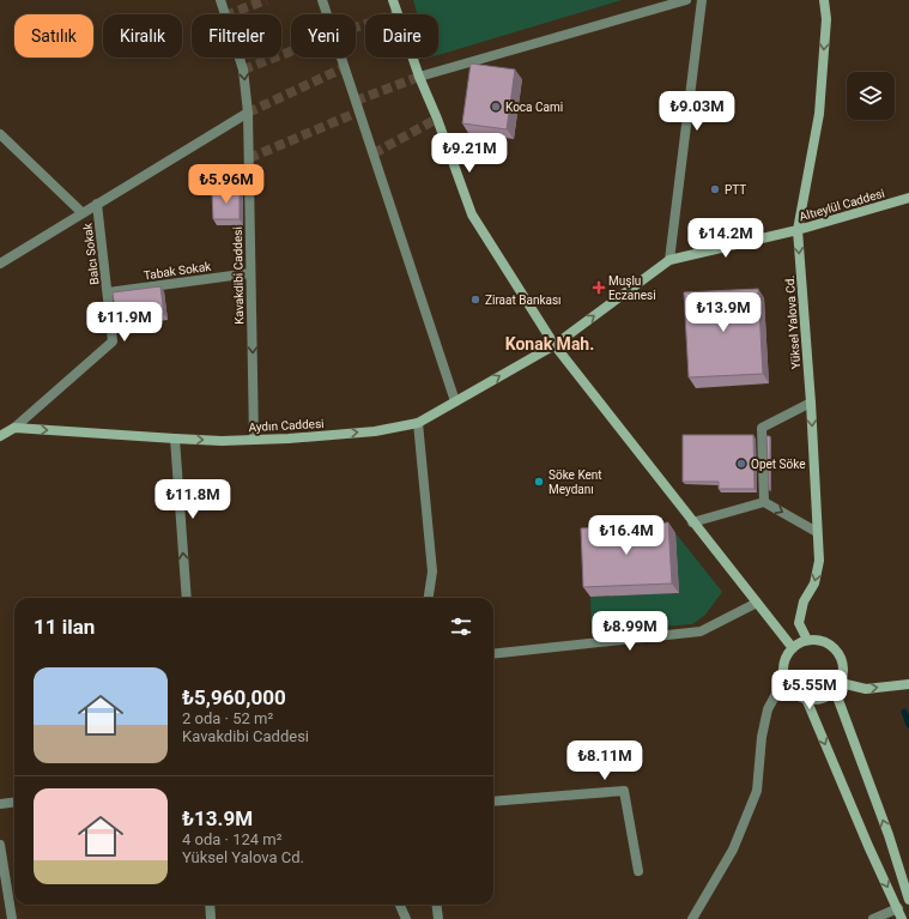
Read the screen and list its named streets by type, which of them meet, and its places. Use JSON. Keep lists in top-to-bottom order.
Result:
{
  "streets": {
    "main road": ["Altıeylül Caddesi", "Yüksel Yalova Cd.", "Aydın Caddesi"],
    "street": ["Balcı Sokak", "Tabak Sokak", "Kavakdibi Caddesi"]
  },
  "crossings": [
    ["Altıeylül Caddesi", "Yüksel Yalova Cd."],
    ["Altıeylül Caddesi", "Aydın Caddesi"],
    ["Balcı Sokak", "Tabak Sokak"],
    ["Balcı Sokak", "Aydın Caddesi"],
    ["Tabak Sokak", "Kavakdibi Caddesi"],
    ["Kavakdibi Caddesi", "Aydın Caddesi"]
  ],
  "one_way": [
    "Altıeylül Caddesi",
    "Kavakdibi Caddesi",
    "Yüksel Yalova Cd.",
    "Aydın Caddesi"
  ],
  "districts": ["Konak Mah."],
  "places": {
    "other": [
      "Koca Cami",
      "PTT",
      "Ziraat Bankası",
      "Opet Söke",
      "Söke Kent Meydanı"
    ],
    "health": ["Muşlu Eczanesi"]
  },
  "page": {
    "chip": [
      "Satılık",
      "Kiralık",
      "Filtreler",
      "Yeni",
      "Daire"
    ],
    "price": [
      "₺9.03M",
      "₺9.21M",
      "₺5.96M",
      "₺14.2M",
      "₺13.9M",
      "₺11.9M",
      "₺11.8M",
      "₺16.4M",
      "₺8.99M",
      "₺5.55M",
      "₺8.11M"
    ],
    "heading": "11 ilan",
    "list": [
      {
        "name": "₺5,960,000",
        "note": "2 oda · 52 m² · Kavakdibi Caddesi"
      },
      {
        "name": "₺13.9M",
        "note": "4 oda · 124 m² · Yüksel Yalova Cd."
      }
    ]
  }
}
